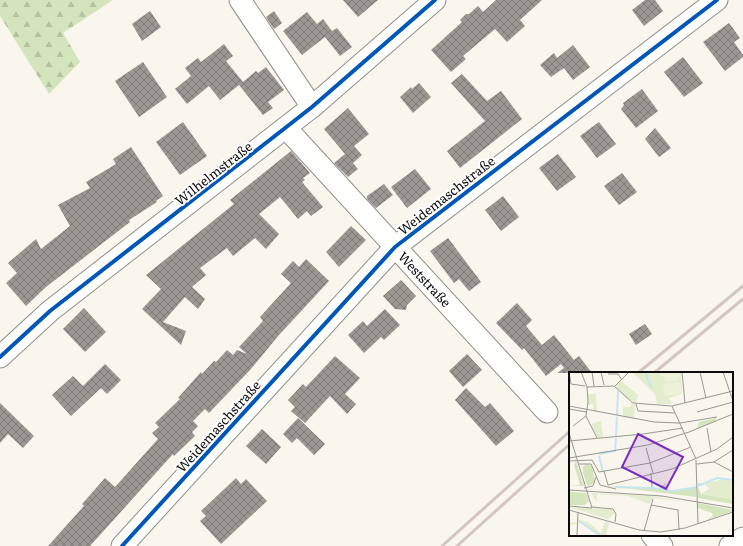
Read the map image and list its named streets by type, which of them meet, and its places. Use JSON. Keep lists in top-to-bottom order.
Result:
{
  "streets": {
    "street": ["Wilhelmstraße", "Weidemaschstraße", "Weststraße"]
  },
  "crossings": [
    ["Wilhelmstraße", "Weststraße"],
    ["Weidemaschstraße", "Weststraße"]
  ]
}
